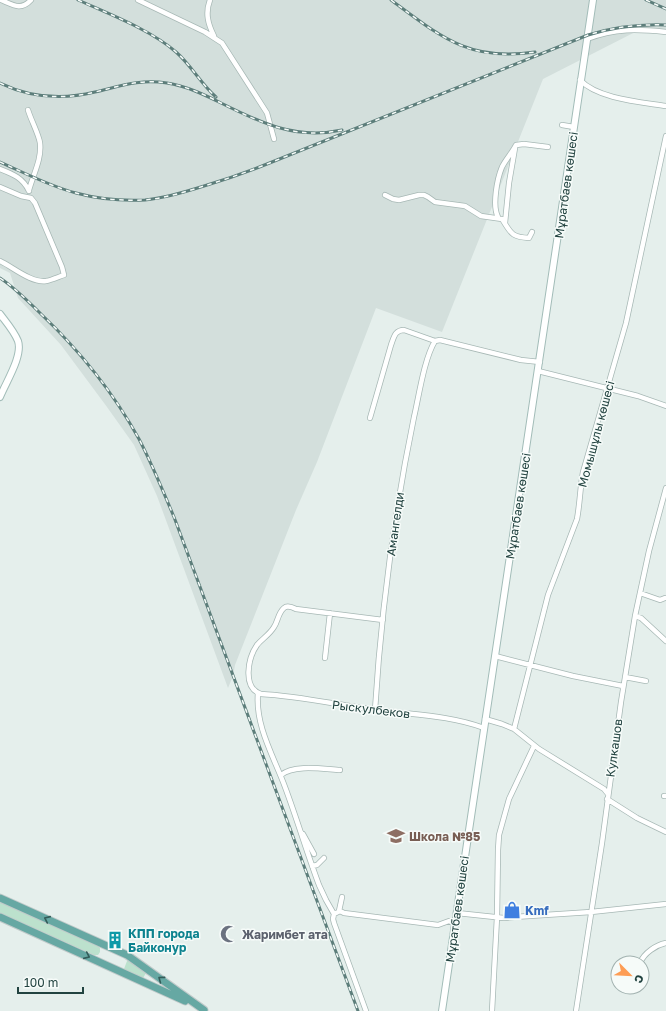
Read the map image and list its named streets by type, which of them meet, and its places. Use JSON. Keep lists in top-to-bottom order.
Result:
{
  "streets": {
    "street": [
      "Мұратбаев көшесі",
      "Момышұлы көшесі",
      "Амангелди",
      "Рыскулбеков",
      "Кулкашов"
    ]
  },
  "crossings": [
    ["Мұратбаев көшесі", "Рыскулбеков"],
    ["Амангелди", "Рыскулбеков"]
  ],
  "places": {
    "school or university": ["Школа №85"],
    "shop": ["Kmf"],
    "mosque": ["Жаримбет ата"],
    "building": ["КПП города Байконур"]
  },
  "scale_bar": "100 m",
  "north": "bottom right"
}
